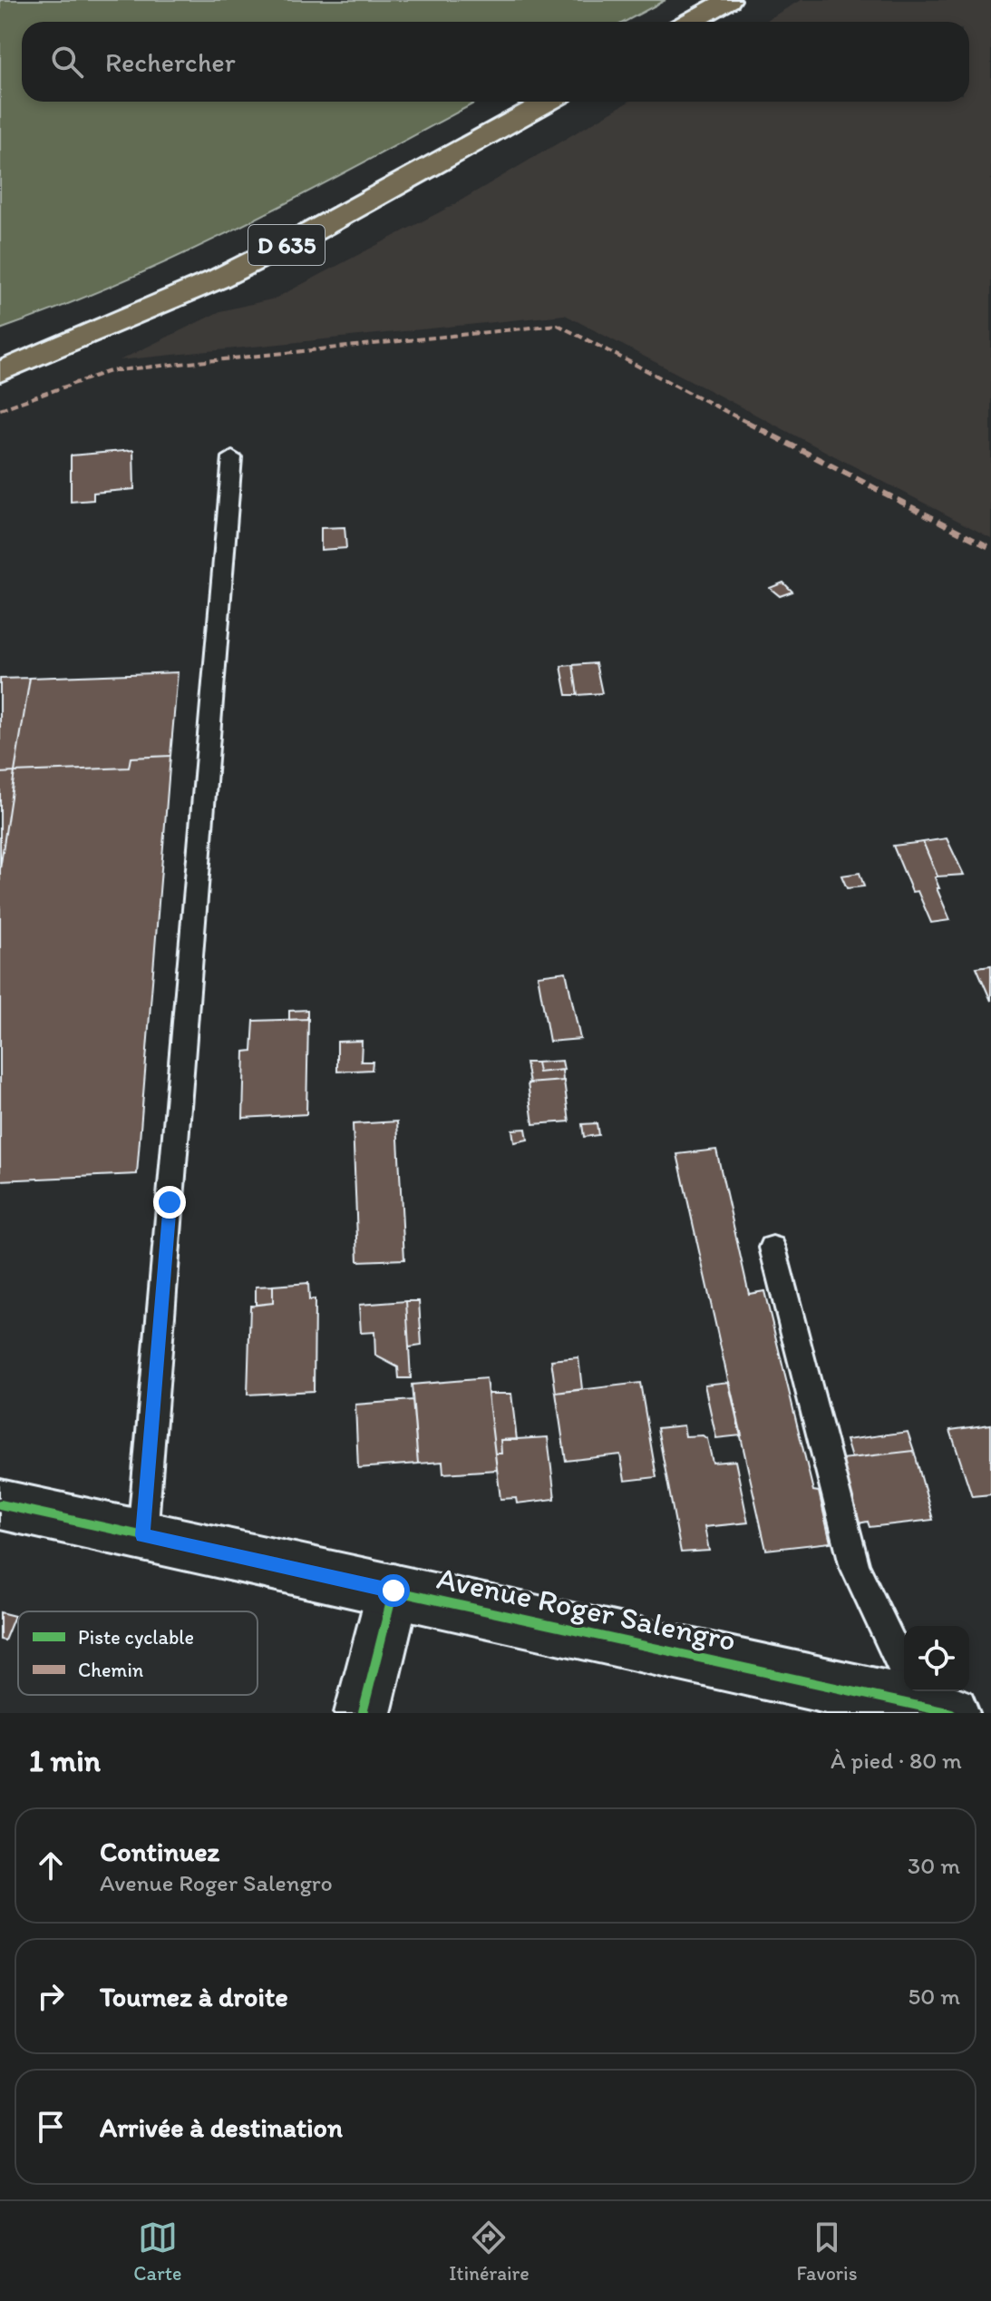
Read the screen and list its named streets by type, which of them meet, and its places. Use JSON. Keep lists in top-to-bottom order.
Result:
{
  "streets": {
    "main road": ["D 635", "Avenue Roger Salengro"]
  },
  "legend": ["Piste cyclable", "Chemin"],
  "page": {
    "search": "Rechercher",
    "heading": ["1 min", "À pied · 80 m"],
    "list": [
      ["Continuez", "Avenue Roger Salengro", "30 m"],
      ["Tournez à droite", "50 m"],
      "Arrivée à destination"
    ],
    "nav": ["Carte", "Itinéraire", "Favoris"]
  }
}
